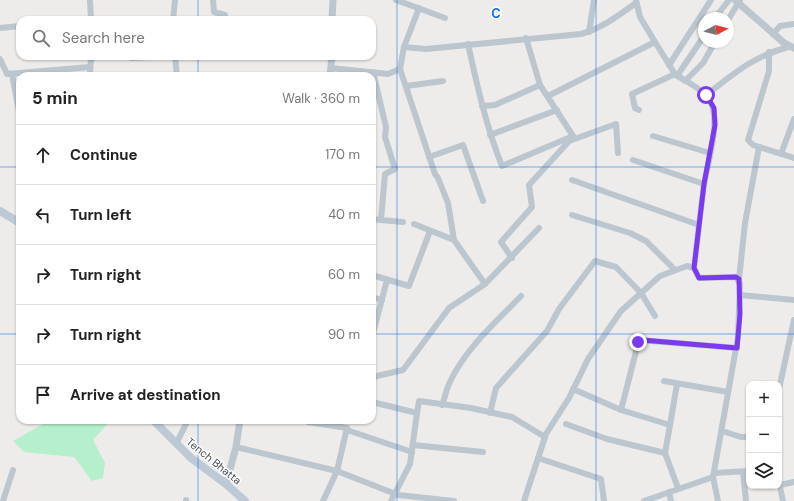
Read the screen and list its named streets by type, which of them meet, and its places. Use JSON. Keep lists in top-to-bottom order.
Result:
{
  "streets": {
    "main road": ["Tench Bhatta"]
  },
  "north": "right",
  "page": {
    "search": "Search here",
    "heading": ["5 min", "Walk · 360 m"],
    "list": [
      ["Continue", "170 m"],
      ["Turn left", "40 m"],
      ["Turn right", "60 m"],
      ["Turn right", "90 m"],
      "Arrive at destination"
    ],
    "map_buttons": ["+", "−"]
  },
  "grid": {
    "columns": ["C"]
  }
}
